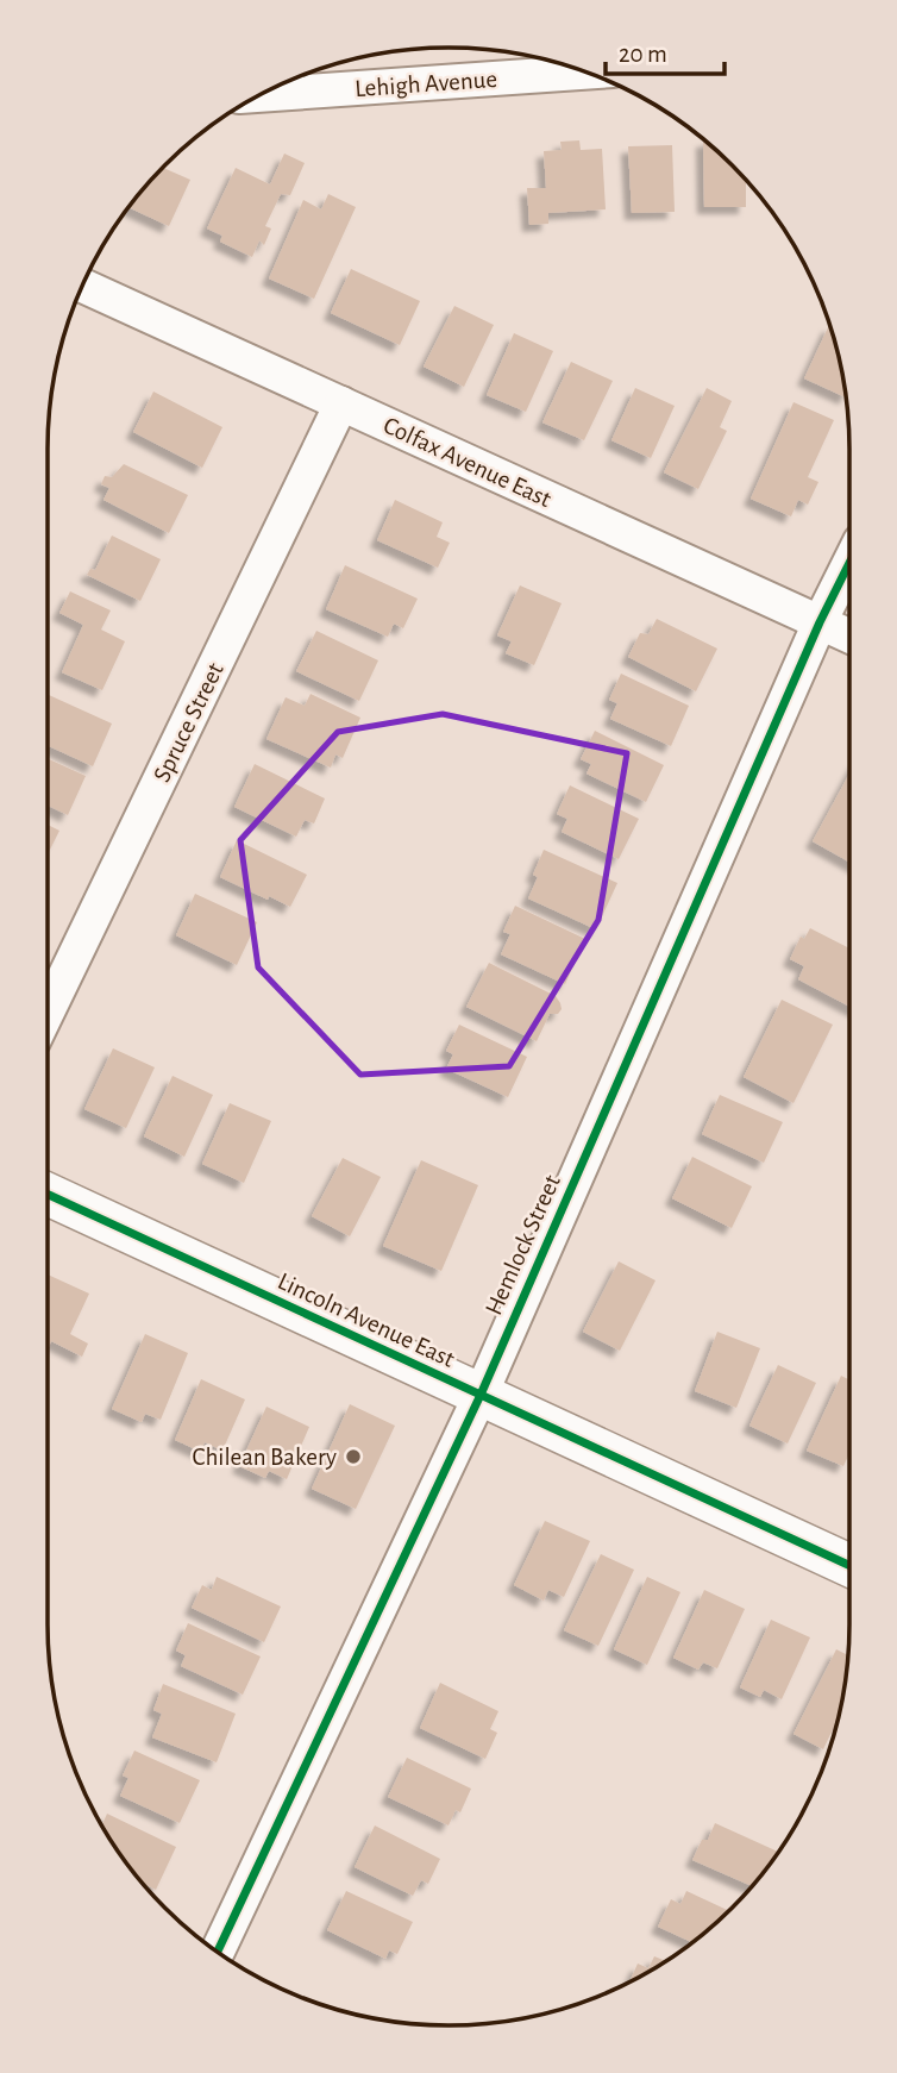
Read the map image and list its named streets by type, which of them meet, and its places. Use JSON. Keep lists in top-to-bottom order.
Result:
{
  "streets": {
    "street": [
      "Lehigh Avenue",
      "Colfax Avenue East",
      "Spruce Street",
      "Hemlock Street",
      "Lincoln Avenue East"
    ]
  },
  "crossings": [
    ["Colfax Avenue East", "Spruce Street"],
    ["Colfax Avenue East", "Hemlock Street"],
    ["Hemlock Street", "Lincoln Avenue East"]
  ],
  "places": ["Chilean Bakery"],
  "scale_bar": "20 m"
}
